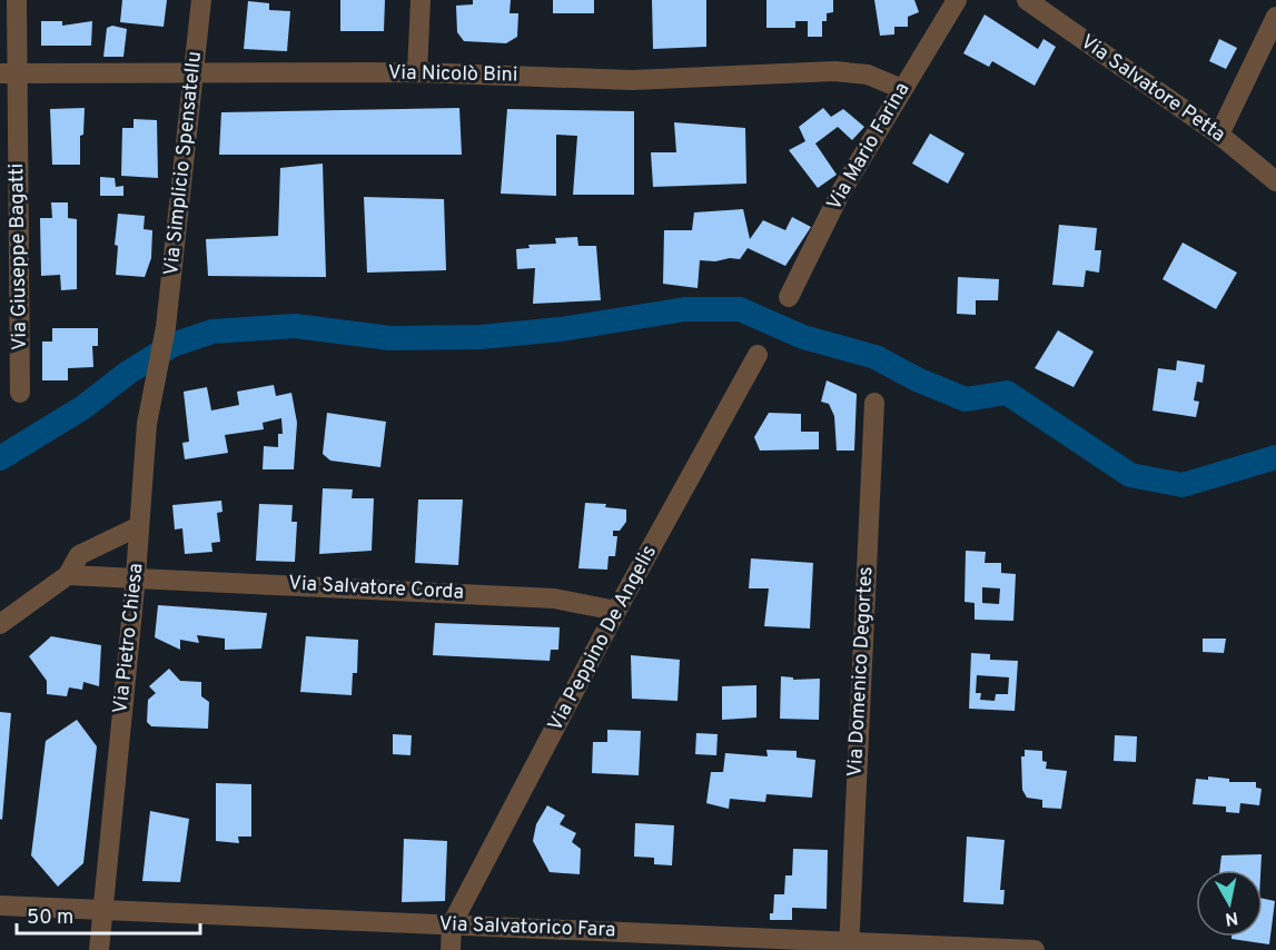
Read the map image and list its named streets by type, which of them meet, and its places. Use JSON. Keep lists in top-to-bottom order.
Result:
{
  "streets": {
    "street": [
      "Via Nicolò Bini",
      "Via Salvatore Petta",
      "Via Mario Farina",
      "Via Simplicio Spensatellu",
      "Via Giuseppe Bagatti",
      "Via Salvatore Corda",
      "Via Pietro Chiesa",
      "Via Peppino De Angelis",
      "Via Domenico Degortes",
      "Via Salvatorico Fara"
    ]
  },
  "crossings": [
    ["Via Nicolò Bini", "Via Mario Farina"],
    ["Via Nicolò Bini", "Via Simplicio Spensatellu"],
    ["Via Nicolò Bini", "Via Giuseppe Bagatti"],
    ["Via Simplicio Spensatellu", "Via Pietro Chiesa"],
    ["Via Salvatore Corda", "Via Pietro Chiesa"],
    ["Via Salvatore Corda", "Via Peppino De Angelis"],
    ["Via Pietro Chiesa", "Via Salvatorico Fara"],
    ["Via Peppino De Angelis", "Via Salvatorico Fara"],
    ["Via Domenico Degortes", "Via Salvatorico Fara"]
  ],
  "scale_bar": "50 m",
  "north": "bottom"
}
